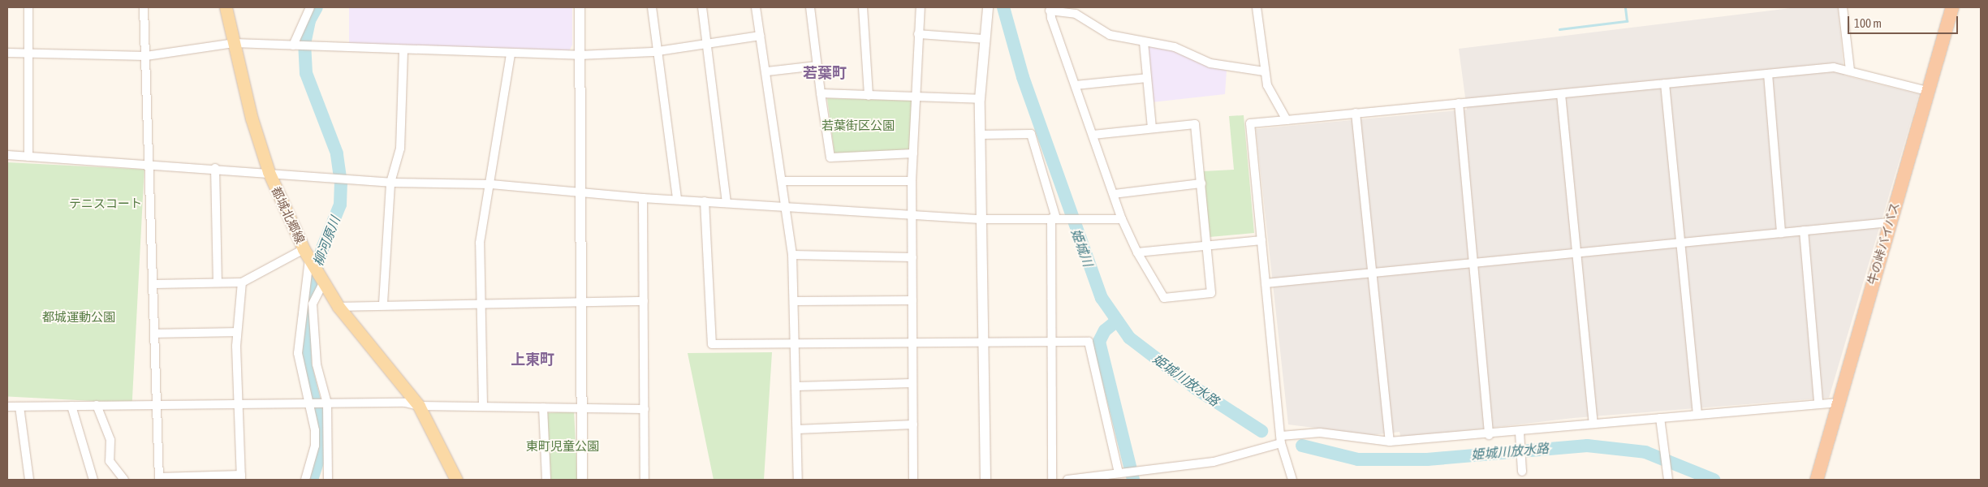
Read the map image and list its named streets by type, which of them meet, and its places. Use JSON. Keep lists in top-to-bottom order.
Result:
{
  "streets": {
    "highway": ["牛の峠バイパス"],
    "main road": ["都城北郷線"]
  },
  "districts": ["若葉町", "上東町"],
  "water": ["柳河原川", "姫城川", "姫城川放水路"],
  "parks": [
    "若葉街区公園",
    "テニスコート",
    "都城運動公園",
    "東町児童公園"
  ],
  "scale_bar": "100 m"
}
